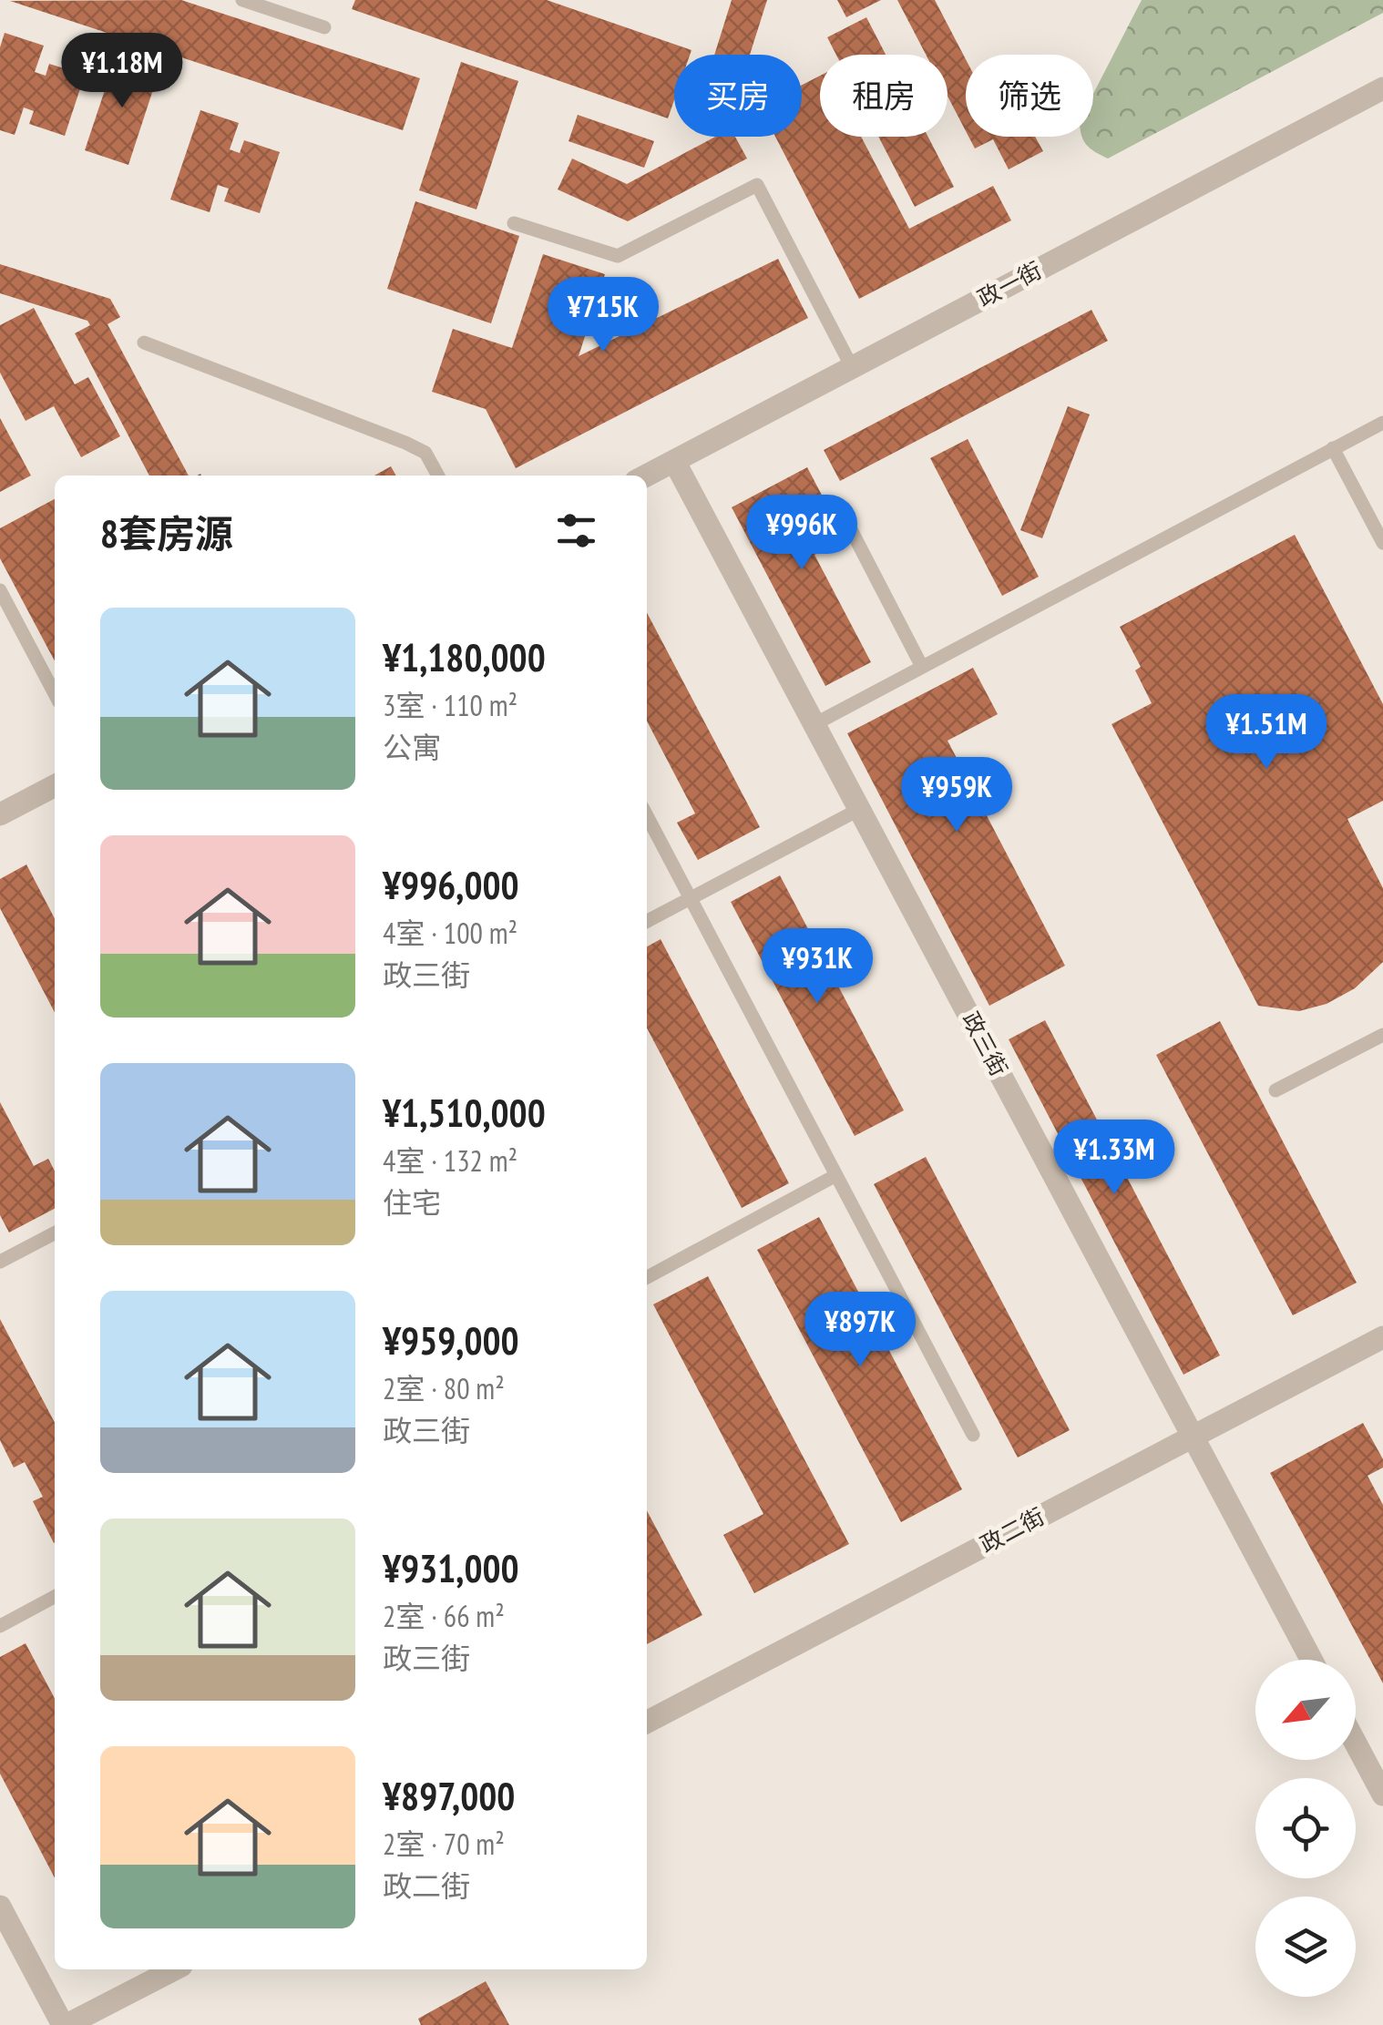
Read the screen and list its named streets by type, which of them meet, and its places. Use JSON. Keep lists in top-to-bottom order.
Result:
{
  "streets": {
    "street": ["政一街", "政三街", "政二街"]
  },
  "crossings": [
    ["政一街", "政三街"],
    ["政三街", "政二街"]
  ],
  "north": "bottom left",
  "page": {
    "price": [
      "¥1.18M",
      "¥715K",
      "¥996K",
      "¥1.51M",
      "¥959K",
      "¥931K",
      "¥1.33M",
      "¥897K"
    ],
    "chip": ["买房", "租房", "筛选"],
    "heading": "8套房源",
    "list": [
      {
        "name": "¥1,180,000",
        "note": "3室 · 110 m² · 公寓"
      },
      {
        "name": "¥996,000",
        "note": "4室 · 100 m² · 政三街"
      },
      {
        "name": "¥1,510,000",
        "note": "4室 · 132 m² · 住宅"
      },
      {
        "name": "¥959,000",
        "note": "2室 · 80 m² · 政三街"
      },
      {
        "name": "¥931,000",
        "note": "2室 · 66 m² · 政三街"
      },
      {
        "name": "¥897,000",
        "note": "2室 · 70 m² · 政二街"
      }
    ]
  }
}
